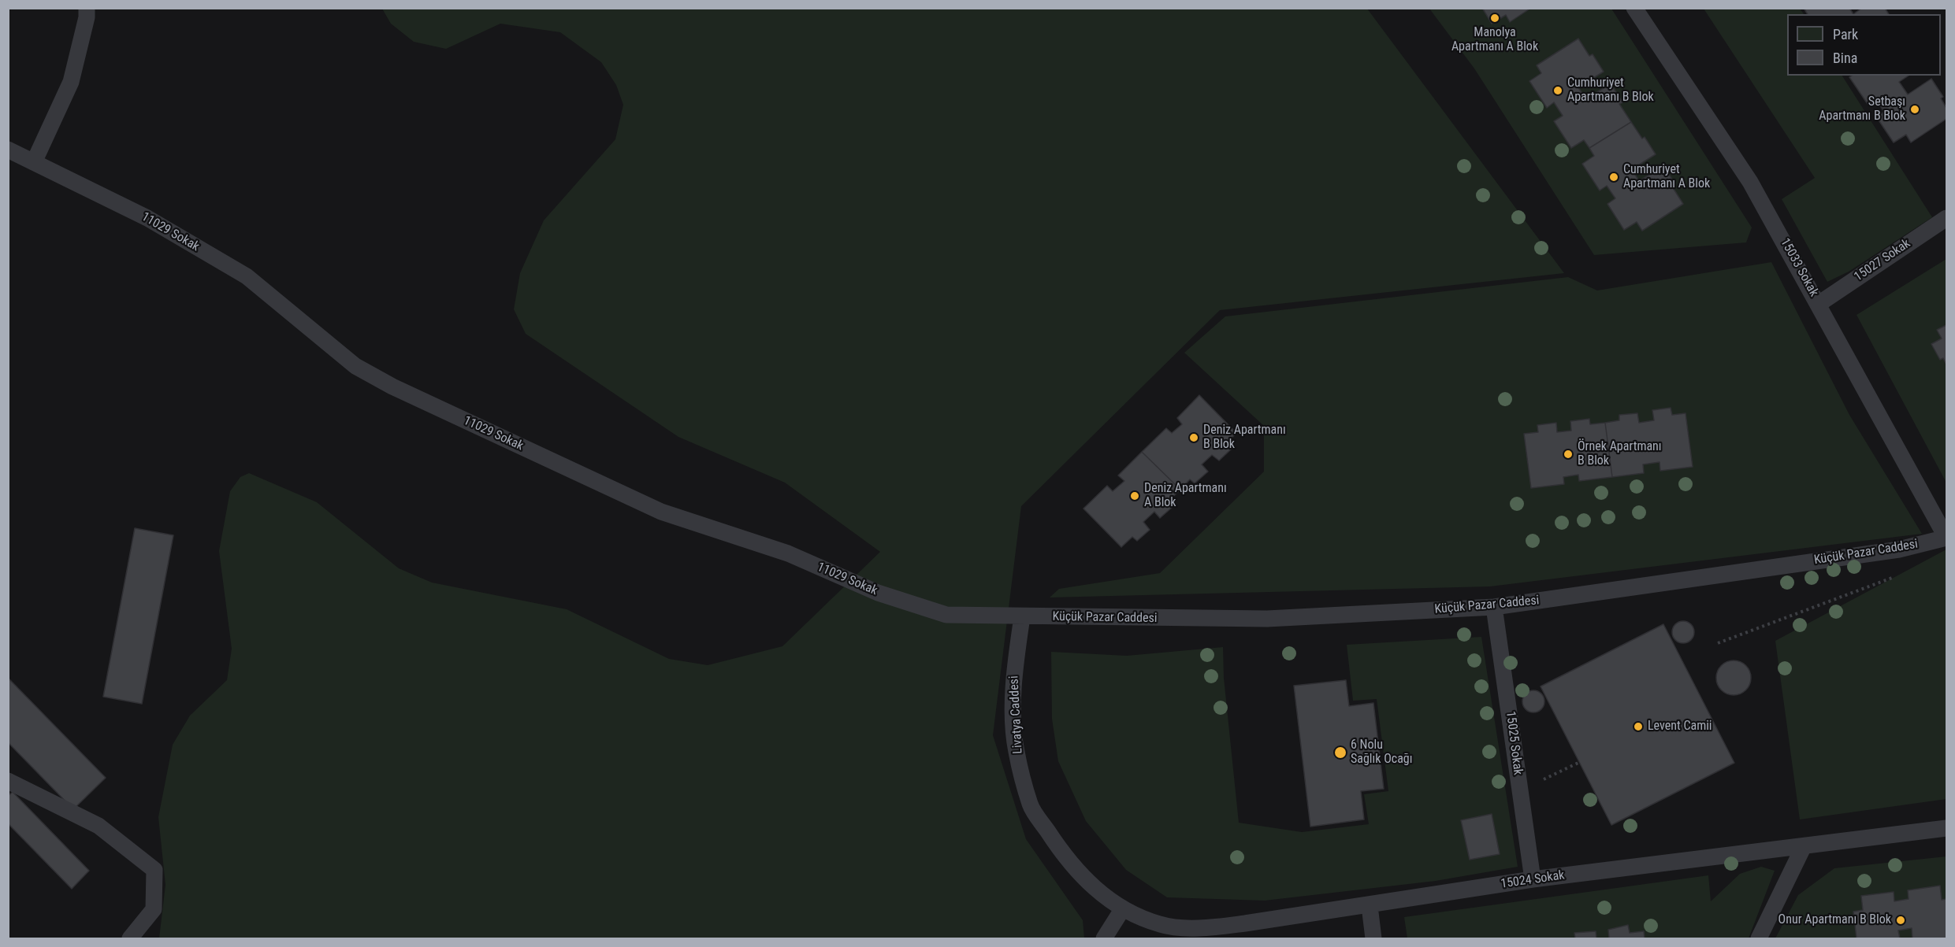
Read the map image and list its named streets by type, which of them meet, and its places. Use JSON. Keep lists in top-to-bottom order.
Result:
{
  "streets": {
    "lane": [
      "11029 Sokak",
      "15027 Sokak",
      "15033 Sokak",
      "Küçük Pazar Caddesi",
      "Livatya Caddesi",
      "15025 Sokak",
      "15024 Sokak"
    ]
  },
  "crossings": [
    ["11029 Sokak", "Küçük Pazar Caddesi"],
    ["11029 Sokak", "Livatya Caddesi"],
    ["15027 Sokak", "15033 Sokak"],
    ["15033 Sokak", "Küçük Pazar Caddesi"],
    ["Küçük Pazar Caddesi", "Livatya Caddesi"],
    ["Küçük Pazar Caddesi", "15025 Sokak"],
    ["Livatya Caddesi", "15024 Sokak"],
    ["15025 Sokak", "15024 Sokak"]
  ],
  "places": [
    "Manolya Apartmanı A Blok",
    "Cumhuriyet Apartmanı B Blok",
    "Setbaşı Apartmanı B Blok",
    "Cumhuriyet Apartmanı A Blok",
    "Deniz Apartmanı B Blok",
    "Örnek Apartmanı B Blok",
    "Deniz Apartmanı A Blok",
    "Levent Camii",
    "6 Nolu Sağlık Ocağı",
    "Onur Apartmanı B Blok"
  ],
  "legend": ["Park", "Bina"]
}
